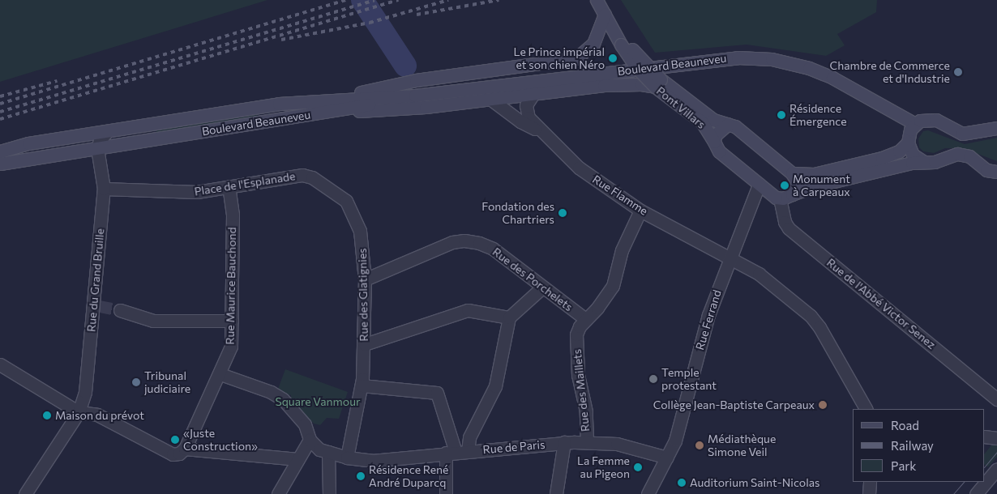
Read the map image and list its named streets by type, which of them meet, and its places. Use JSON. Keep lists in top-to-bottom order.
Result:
{
  "streets": {
    "main road": ["Boulevard Beauneveu", "Pont Villars"],
    "street": [
      "Place de l'Esplanade",
      "Rue Flamme",
      "Rue des Porchelets",
      "Rue du Grand Bruille",
      "Rue Maurice Bauchond",
      "Rue des Glatignies",
      "Rue de l'Abbé Victor Senez",
      "Rue Ferrand",
      "Rue des Maillets",
      "Rue de Paris"
    ]
  },
  "crossings": [
    ["Boulevard Beauneveu", "Rue du Grand Bruille"],
    ["Pont Villars", "Rue de l'Abbé Victor Senez"],
    ["Pont Villars", "Rue Ferrand"],
    ["Place de l'Esplanade", "Rue du Grand Bruille"],
    ["Place de l'Esplanade", "Rue Maurice Bauchond"],
    ["Place de l'Esplanade", "Rue des Glatignies"],
    ["Rue Flamme", "Rue Ferrand"],
    ["Rue Flamme", "Rue des Maillets"],
    ["Rue des Porchelets", "Rue des Glatignies"],
    ["Rue des Porchelets", "Rue des Maillets"],
    ["Rue des Glatignies", "Rue de Paris"],
    ["Rue Ferrand", "Rue de Paris"],
    ["Rue des Maillets", "Rue de Paris"]
  ],
  "parks": ["Square Vanmour"],
  "places": [
    "Le Prince impérial et son chien Néro",
    "Chambre de Commerce et d'Industrie",
    "Résidence Émergence",
    "Monument à Carpeaux",
    "Fondation des Chartriers",
    "Temple protestant",
    "Tribunal judiciaire",
    "Collège Jean-Baptiste Carpeaux",
    "Maison du prévot",
    "«Juste Construction»",
    "Médiathèque Simone Veil",
    "La Femme au Pigeon",
    "Résidence René André Duparcq",
    "Auditorium Saint-Nicolas"
  ],
  "legend": ["Road", "Railway", "Park"]
}
